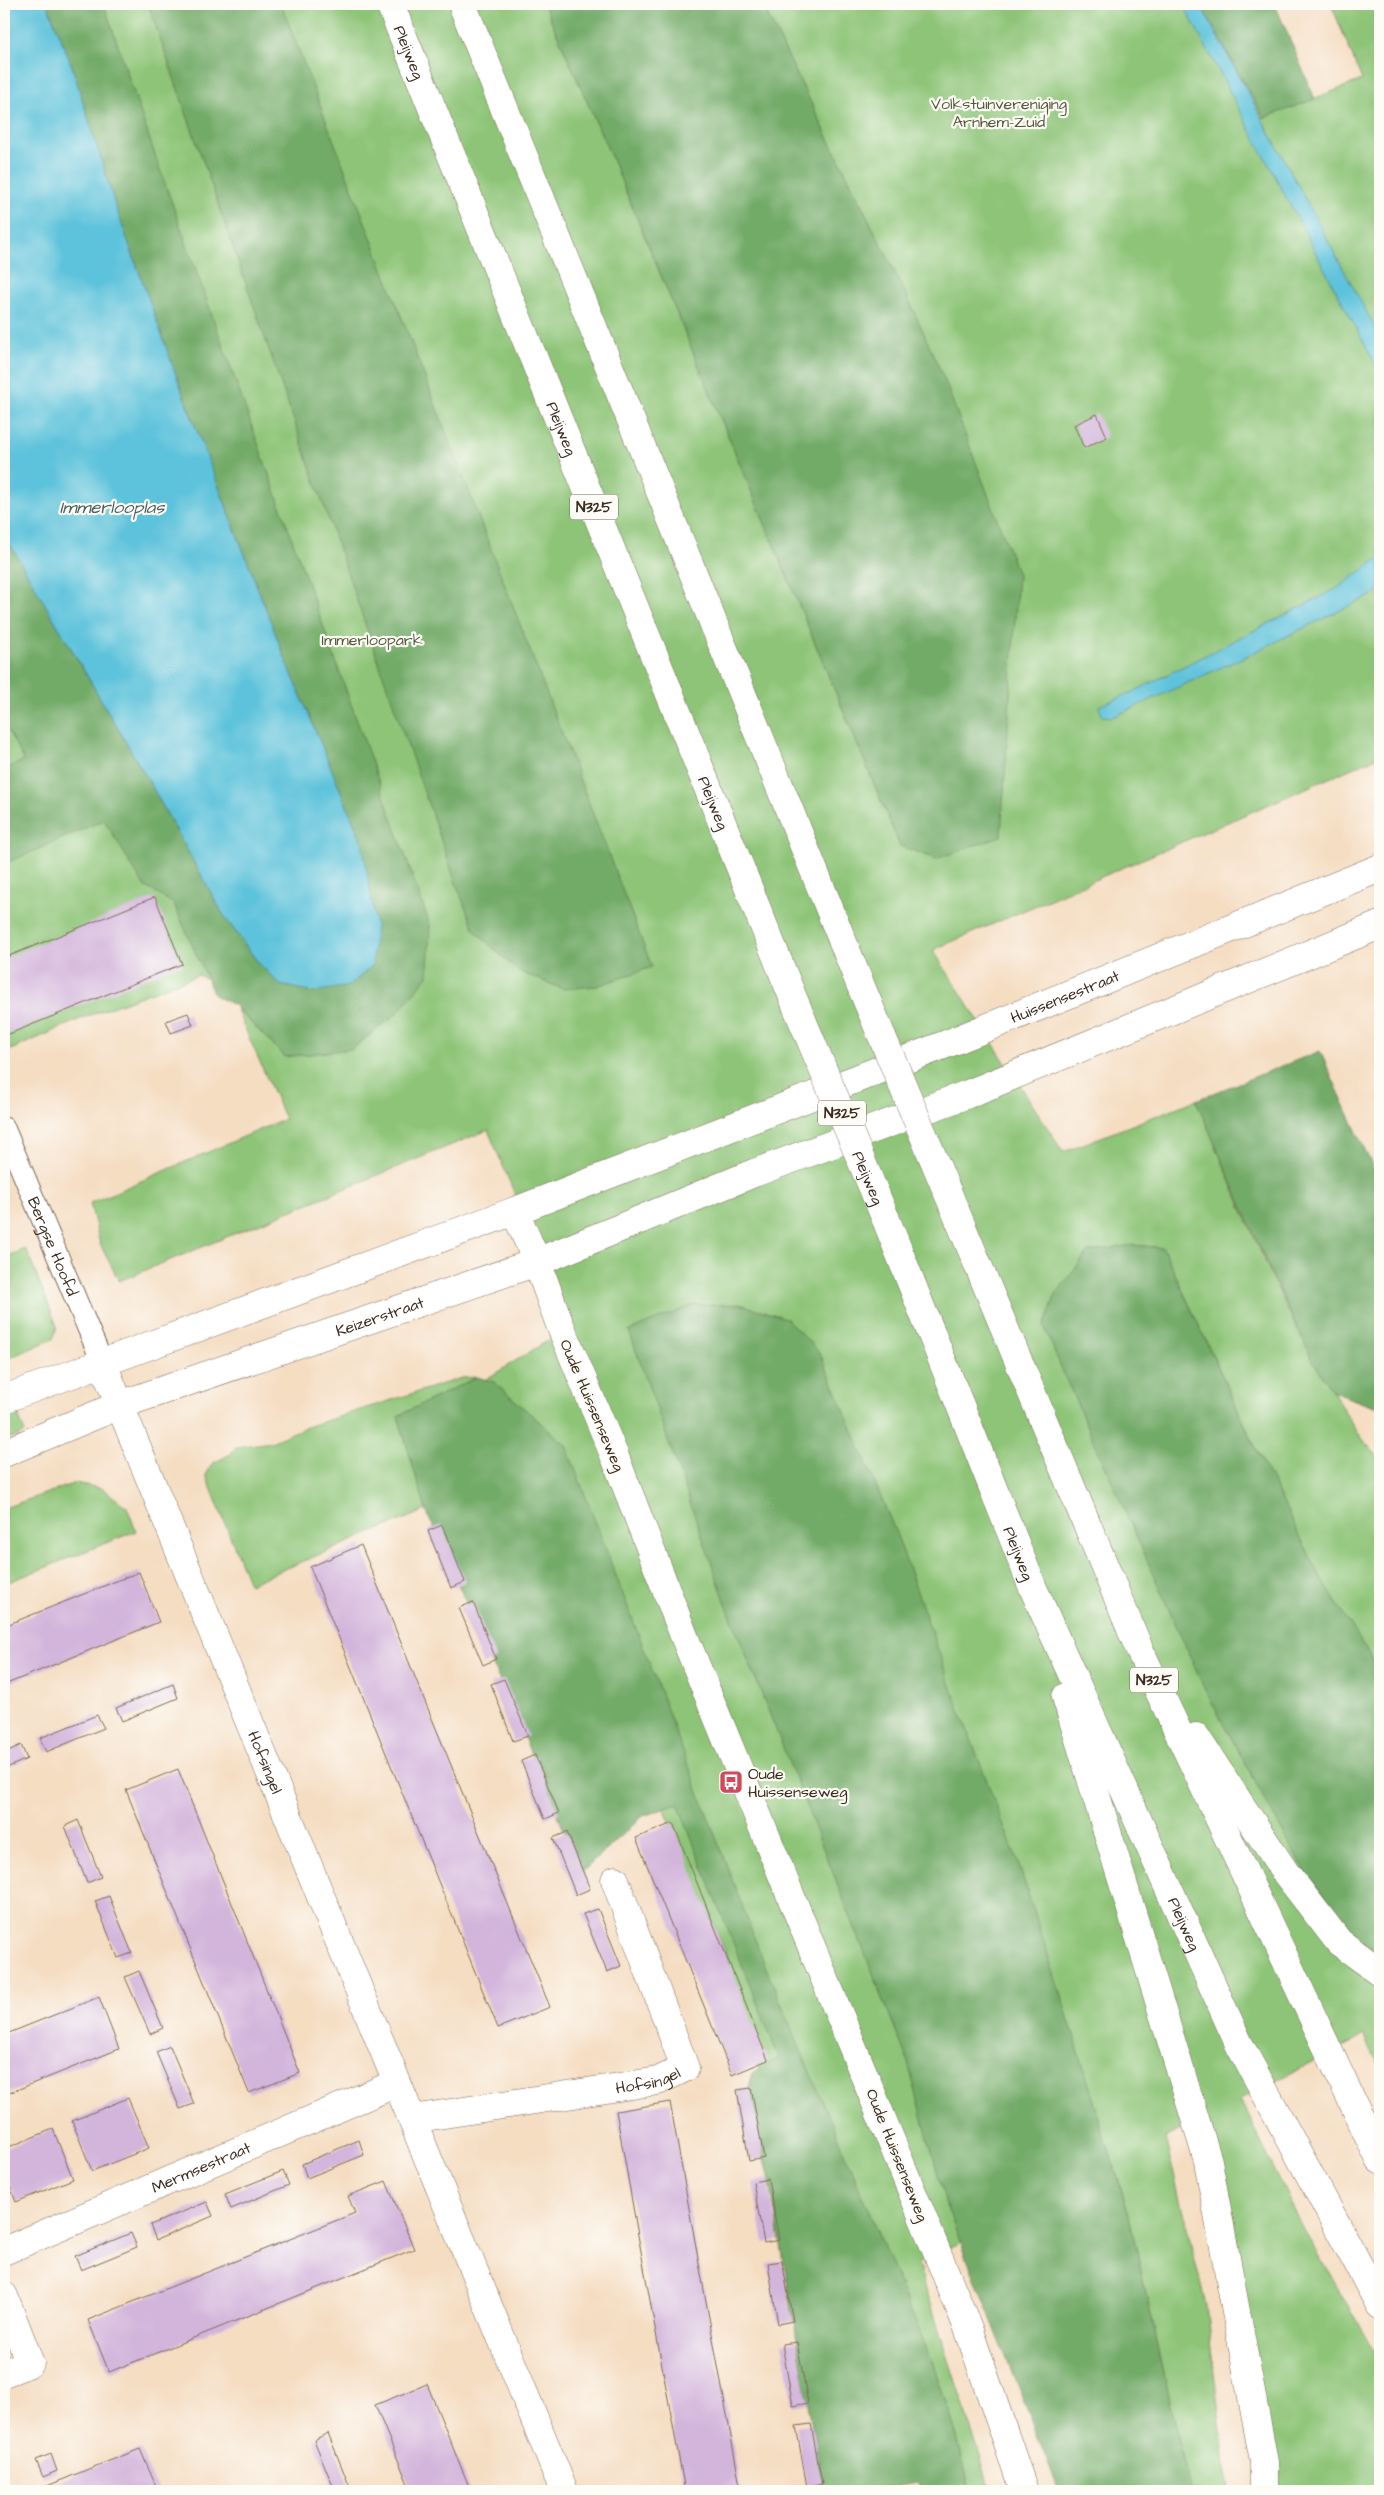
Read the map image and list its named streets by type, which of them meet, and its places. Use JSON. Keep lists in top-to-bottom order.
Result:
{
  "streets": {
    "main road": [
      "Pleijweg",
      "N325",
      "Huissensestraat",
      "Keizerstraat",
      "Oude Huissenseweg",
      "Hofsingel",
      "Mermsestraat"
    ],
    "lane": ["Bergse Hoofd"]
  },
  "crossings": [
    ["Pleijweg", "N325"],
    ["Huissensestraat", "Oude Huissenseweg"],
    ["Bergse Hoofd", "Hofsingel"],
    ["Keizerstraat", "Oude Huissenseweg"],
    ["Keizerstraat", "Hofsingel"],
    ["Hofsingel", "Mermsestraat"]
  ],
  "water": ["Immerlooplas"],
  "parks": ["Volkstuinvereniging Arnhem-Zuid", "Immerloopark"],
  "places": {
    "bus stop": ["Oude Huissenseweg"]
  }
}
